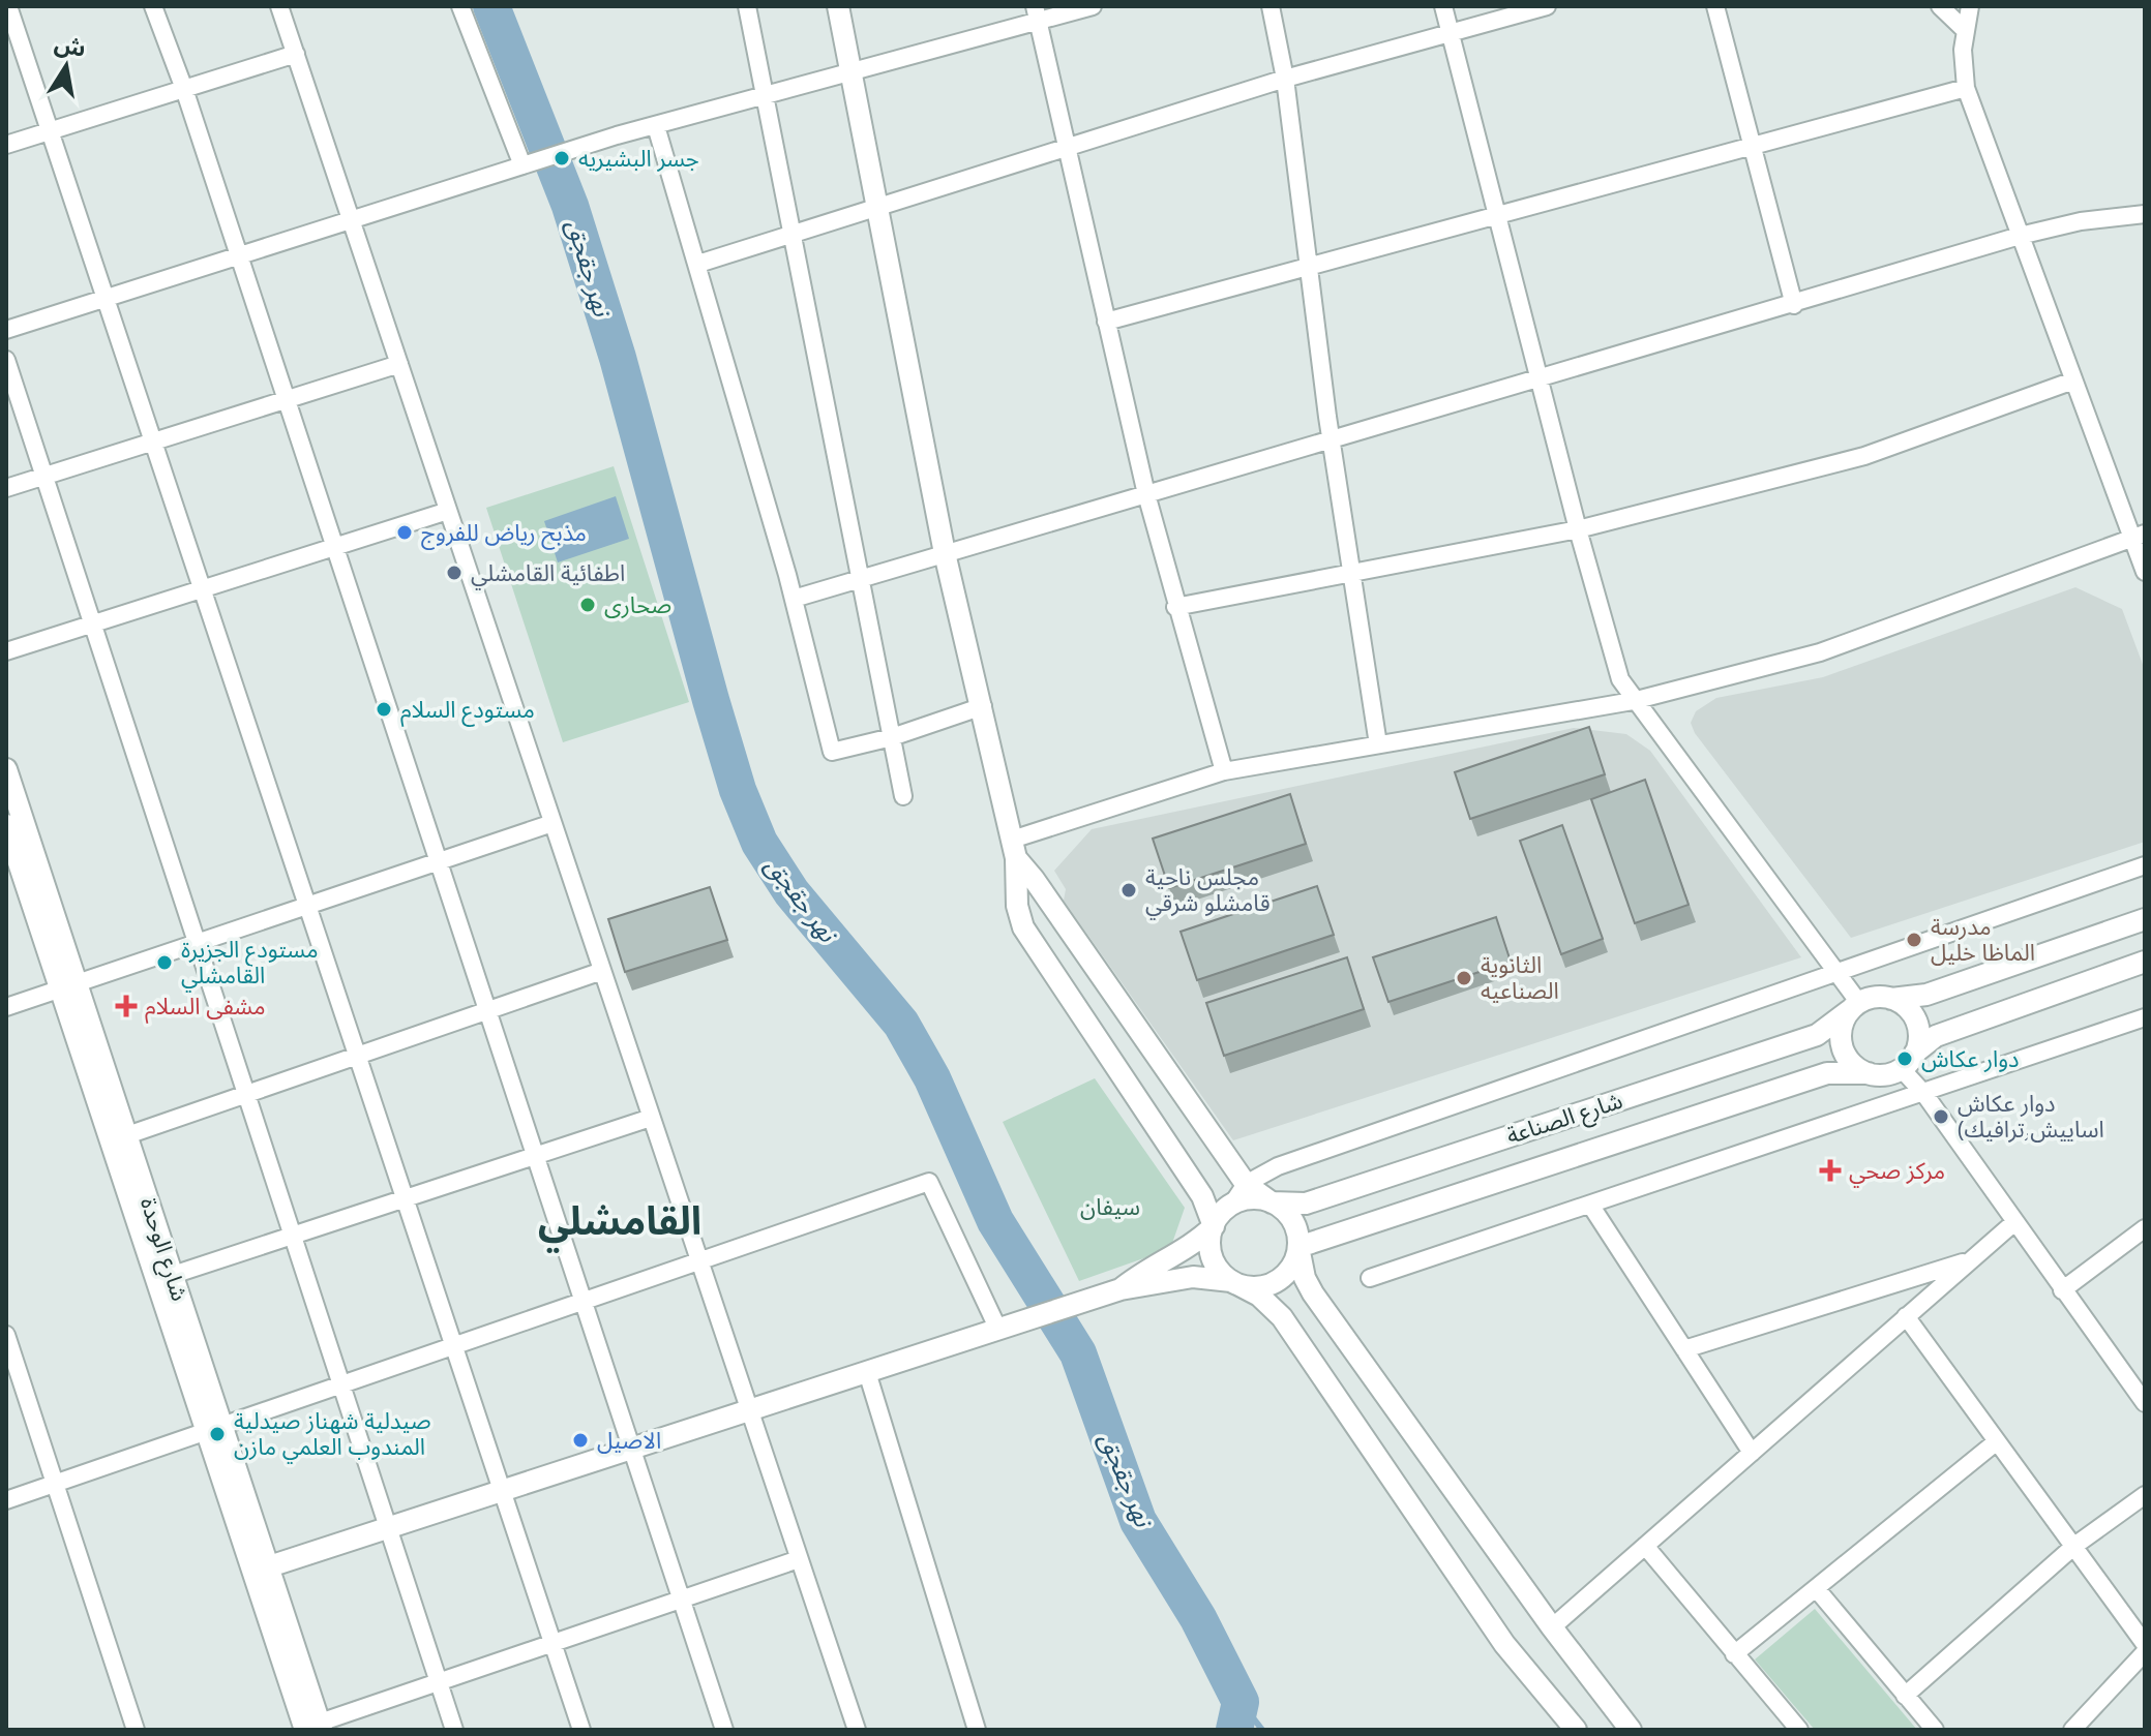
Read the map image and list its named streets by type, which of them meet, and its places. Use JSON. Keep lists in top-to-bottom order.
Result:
{
  "streets": {
    "street": ["شارع الصناعة", "شارع الوحدة"]
  },
  "districts": ["القامشلي"],
  "water": ["نهر جقجق"],
  "parks": ["سيفان"],
  "places": {
    "other": [
      "جسر البشيريه",
      "مذبح رياض للفروج",
      "اطفائية القامشلي",
      "صحارى",
      "مستودع السلام",
      "مجلس ناحية قامشلو شرقي",
      "مدرسة الماظا خليل",
      "مستودع الجزيرة القامشلي",
      "الثانوية الصناعيه",
      "دوار عكاش",
      "دوار عكاش (اساييش٫ترافيك",
      "صيدلية شهناز صيدلية المندوب العلمي مازن",
      "الاصيل"
    ],
    "health": ["مشفى السلام", "مركز صحي"]
  },
  "north": "top"
}
